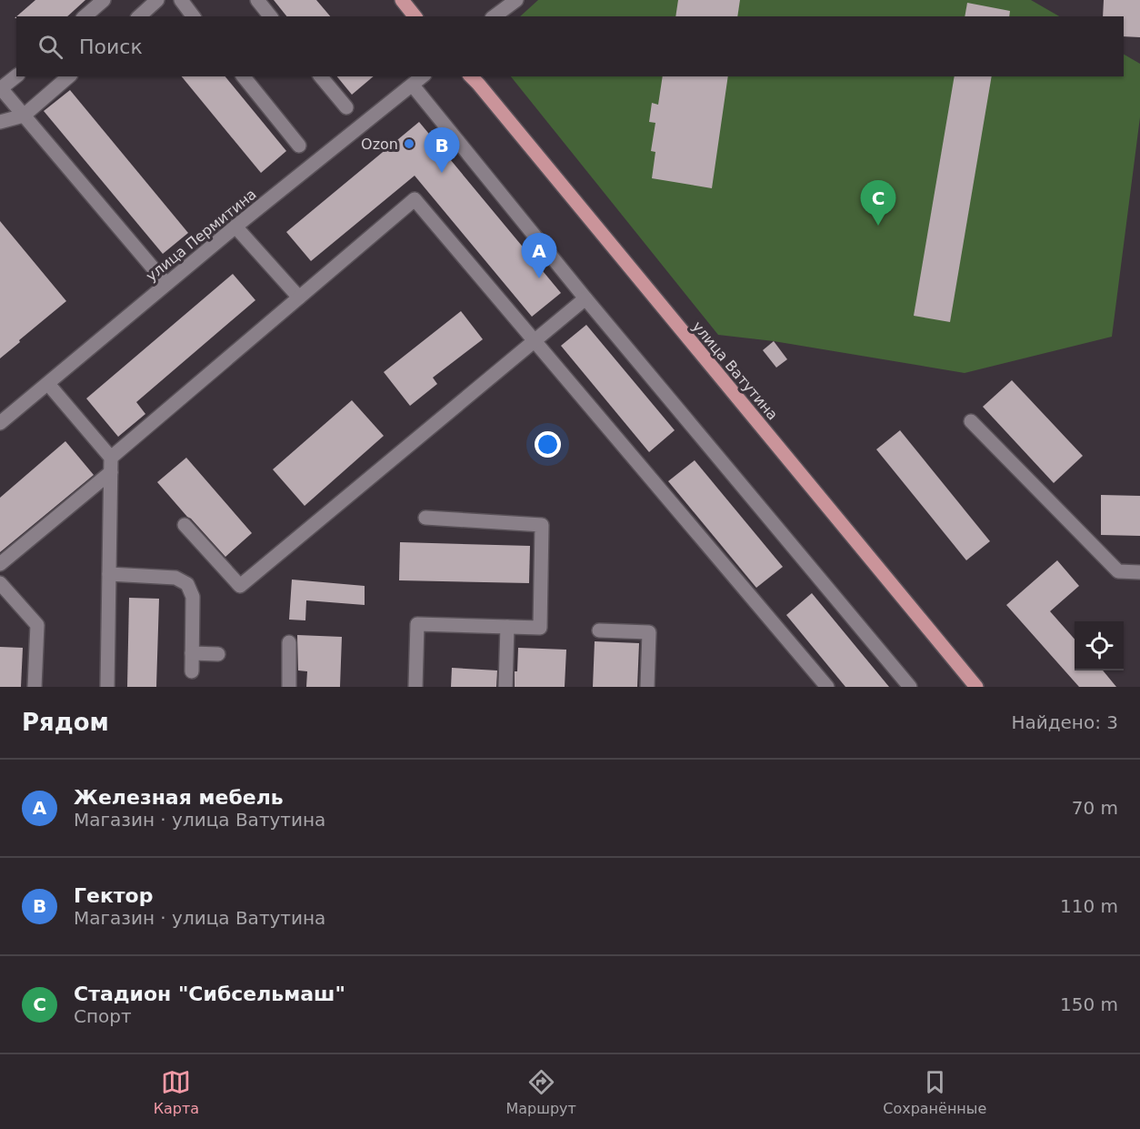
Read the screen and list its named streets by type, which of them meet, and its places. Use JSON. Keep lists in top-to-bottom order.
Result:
{
  "streets": {
    "main road": ["улица Ватутина"],
    "street": ["улица Пермитина"]
  },
  "places": ["Ozon"],
  "page": {
    "search": "Поиск",
    "pins": ["B", "C", "A"],
    "heading": ["Рядом", "Найдено: 3"],
    "list": [
      {
        "mark": "A",
        "name": "Железная мебель",
        "note": "Магазин · улица Ватутина",
        "value": "70 m"
      },
      {
        "mark": "B",
        "name": "Гектор",
        "note": "Магазин · улица Ватутина",
        "value": "110 m"
      },
      {
        "mark": "C",
        "name": "Стадион \"Сибсельмаш\"",
        "note": "Спорт",
        "value": "150 m"
      }
    ],
    "nav": ["Карта", "Маршрут", "Сохранённые"]
  }
}
